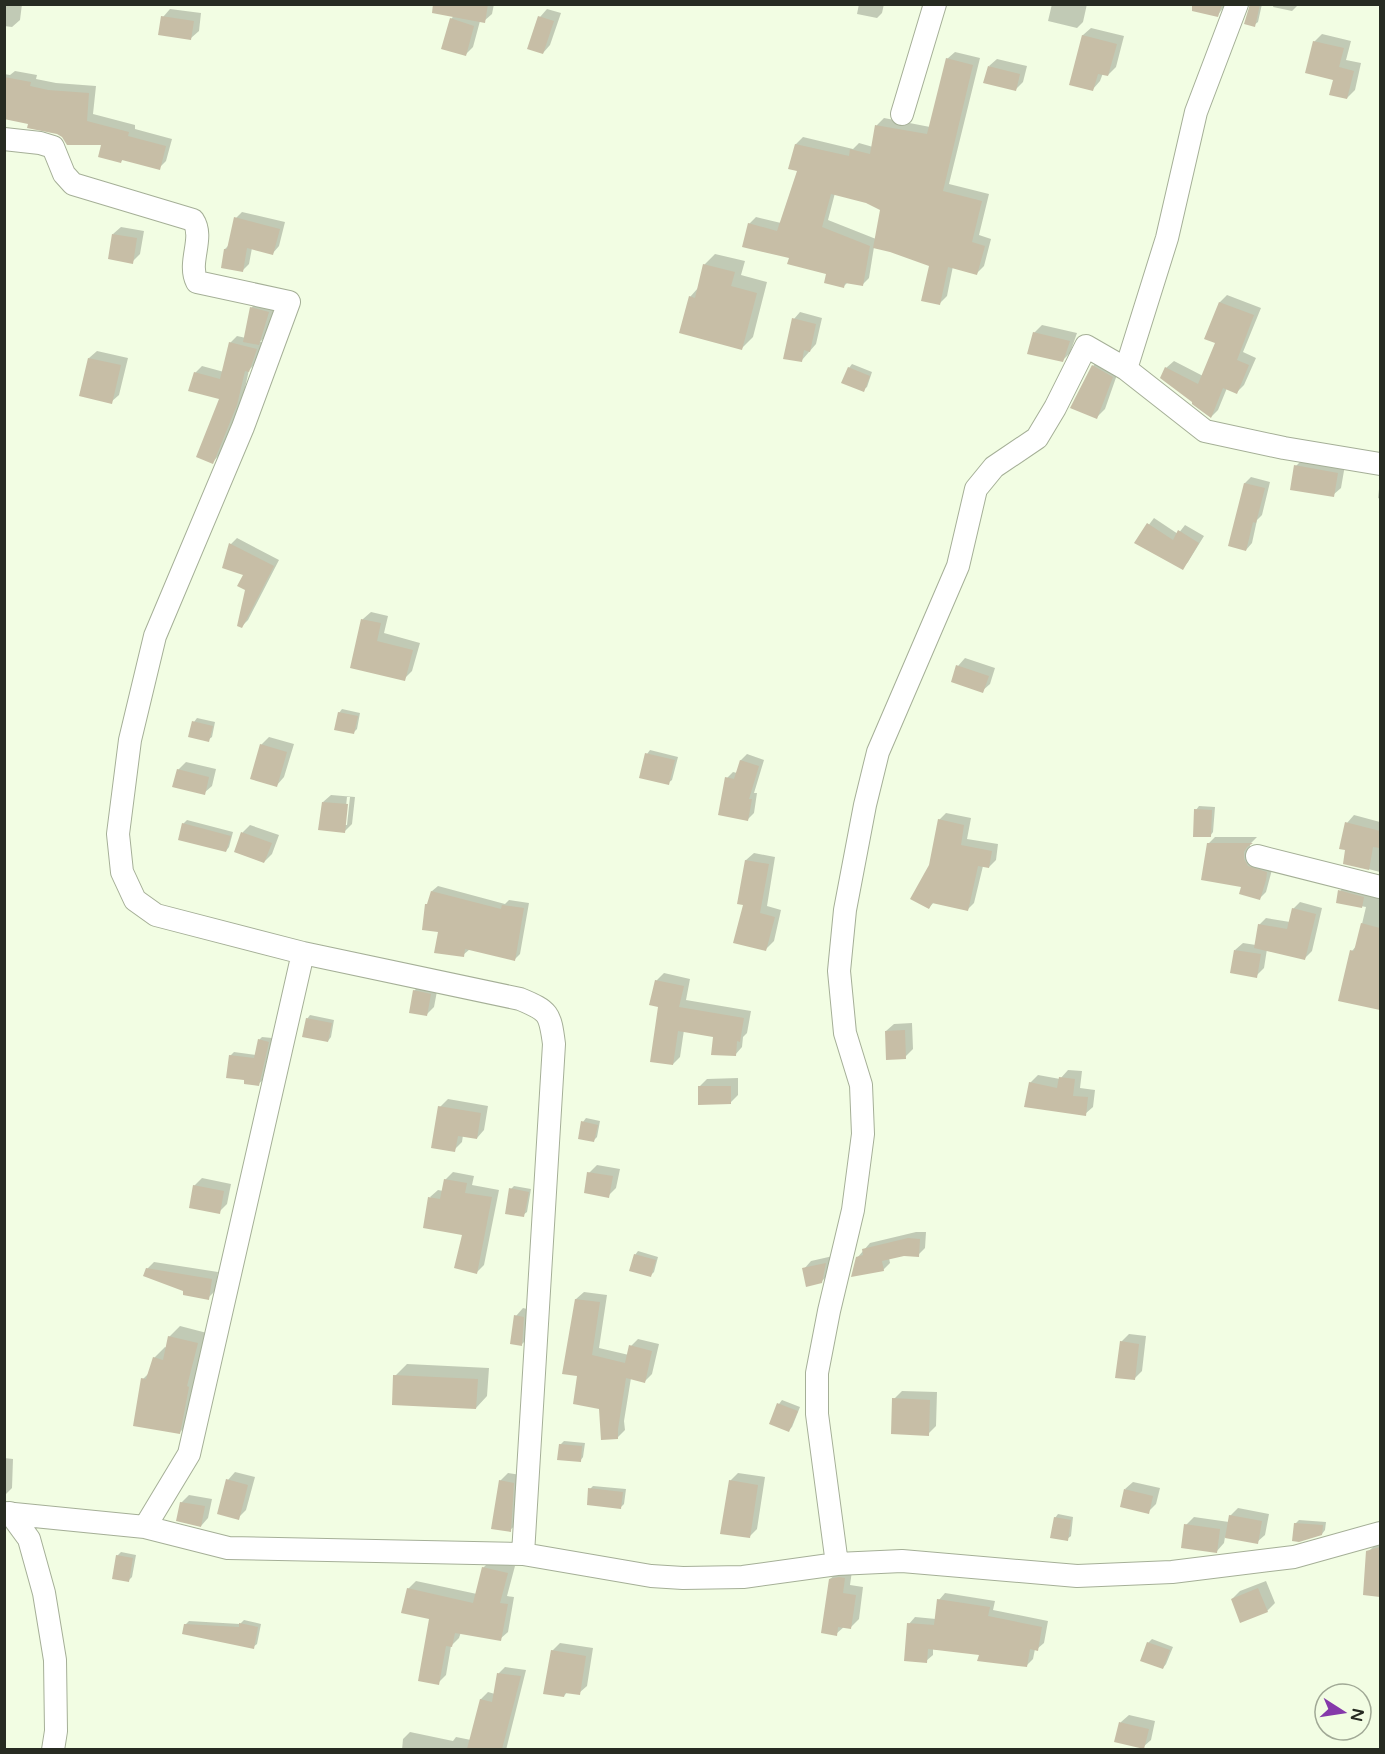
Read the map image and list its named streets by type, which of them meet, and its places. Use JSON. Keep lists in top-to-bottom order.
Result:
{
  "north": "right"
}
